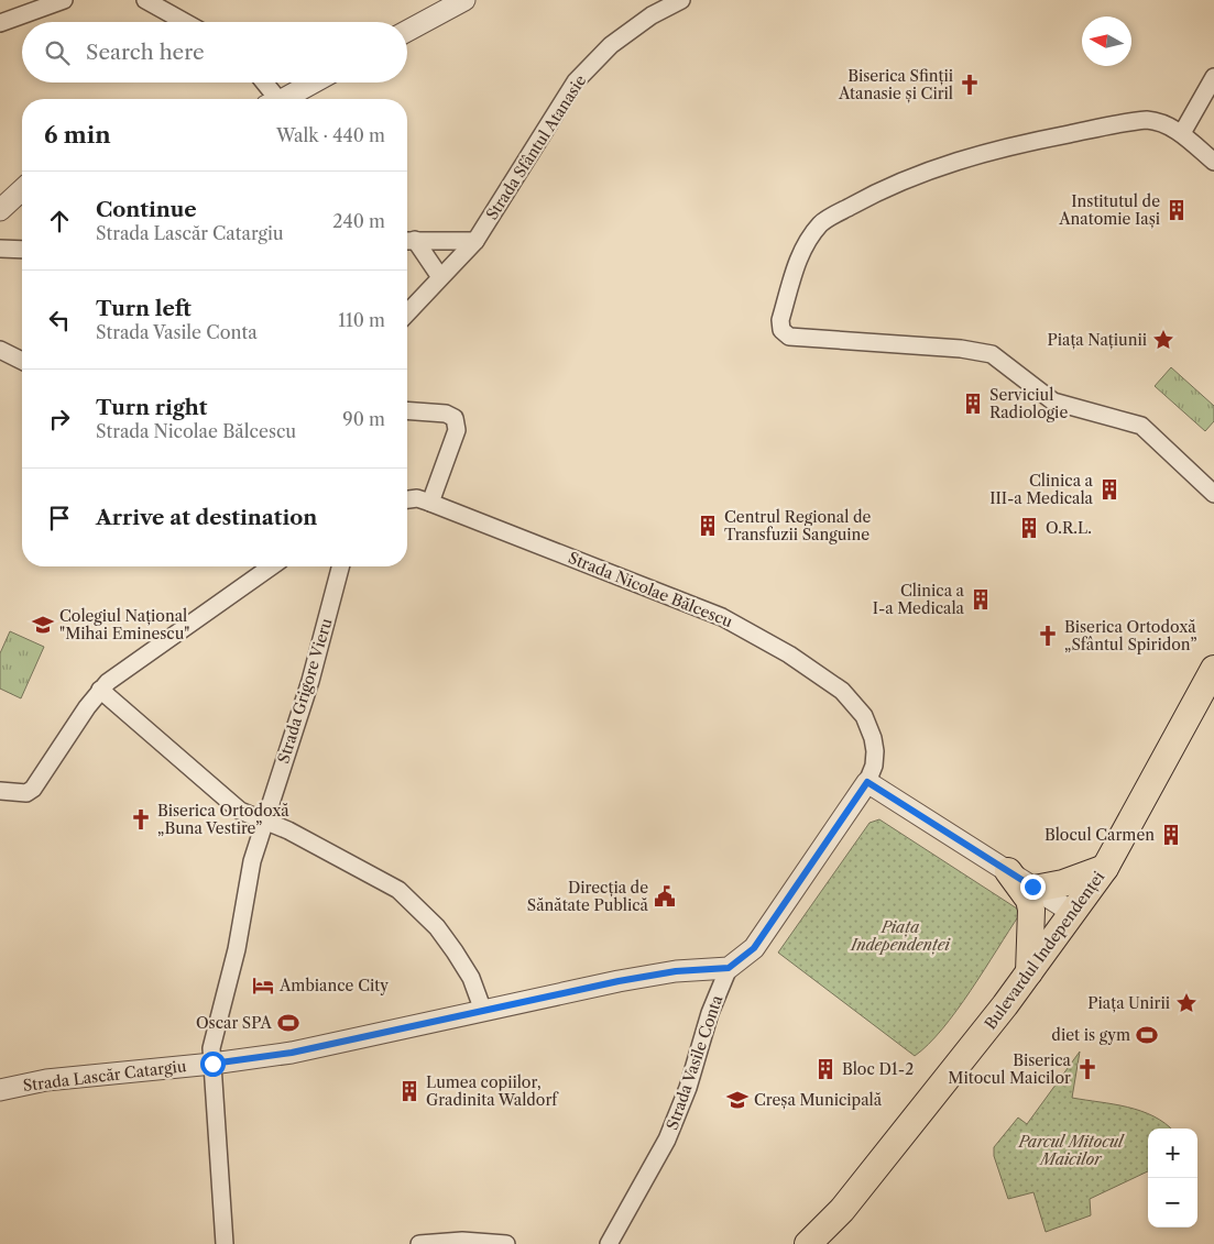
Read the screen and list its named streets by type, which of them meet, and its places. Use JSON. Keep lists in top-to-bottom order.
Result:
{
  "streets": {
    "main road": ["Bulevardul Independenței"],
    "street": [
      "Strada Sfântul Atanasie",
      "Strada Nicolae Bălcescu",
      "Strada Grigore Vieru",
      "Strada Vasile Conta",
      "Strada Lascăr Catargiu"
    ]
  },
  "crossings": [
    ["Strada Nicolae Bălcescu", "Strada Vasile Conta"],
    ["Strada Grigore Vieru", "Strada Lascăr Catargiu"],
    ["Strada Vasile Conta", "Strada Lascăr Catargiu"]
  ],
  "parks": ["Piața Independenței", "Parcul Mitocul Maicilor"],
  "places": {
    "church": [
      "Biserica Sfinții Atanasie și Ciril",
      "Biserica Ortodoxă „Sfântul Spiridon”",
      "Biserica Ortodoxă „Buna Vestire”",
      "Biserica Mitocul Maicilor"
    ],
    "building": [
      "Institutul de Anatomie Iași",
      "Serviciul Radiologie",
      "Clinica a III-a Medicala",
      "Centrul Regional de Transfuzii Sanguine",
      "O.R.L.",
      "Clinica a I-a Medicala",
      "Blocul Carmen",
      "Bloc D1-2",
      "Lumea copiilor, Gradinita Waldorf"
    ],
    "place": ["Piața Națiunii", "Piața Unirii"],
    "school or university": ["Colegiul Național \"Mihai Eminescu\"", "Creșa Municipală"],
    "public building": ["Direcția de Sănătate Publică"],
    "hotel": ["Ambiance City"],
    "sports": ["Oscar SPA", "diet is gym"]
  },
  "north": "left",
  "page": {
    "search": "Search here",
    "heading": ["6 min", "Walk · 440 m"],
    "list": [
      ["Continue", "Strada Lascăr Catargiu", "240 m"],
      ["Turn left", "Strada Vasile Conta", "110 m"],
      ["Turn right", "Strada Nicolae Bălcescu", "90 m"],
      "Arrive at destination"
    ],
    "map_buttons": ["+", "−"]
  }
}
